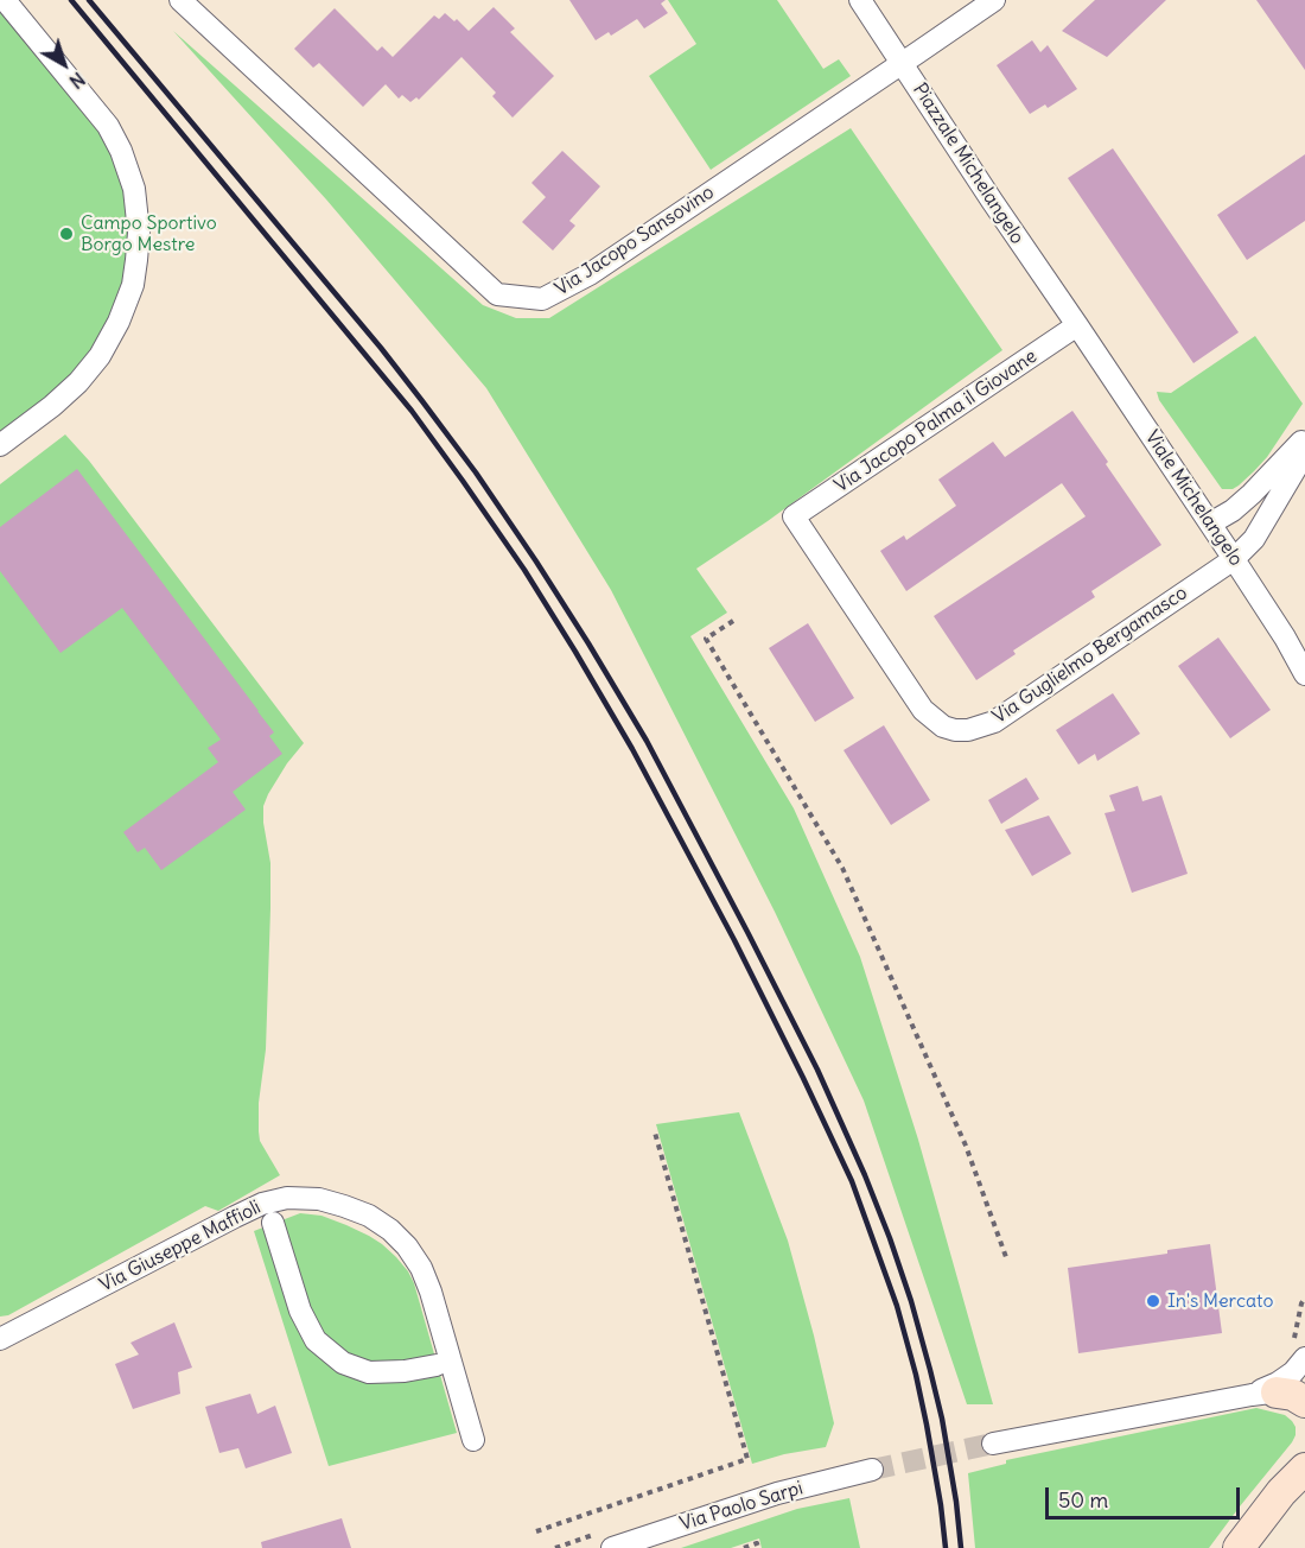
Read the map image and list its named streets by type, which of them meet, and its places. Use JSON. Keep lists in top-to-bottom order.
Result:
{
  "streets": {
    "street": [
      "Piazzale Michelangelo",
      "Via Jacopo Sansovino",
      "Via Jacopo Palma il Giovane",
      "Viale Michelangelo",
      "Via Guglielmo Bergamasco",
      "Via Giuseppe Maffioli",
      "Via Paolo Sarpi"
    ]
  },
  "crossings": [
    ["Piazzale Michelangelo", "Via Jacopo Sansovino"],
    ["Piazzale Michelangelo", "Via Jacopo Palma il Giovane"],
    ["Piazzale Michelangelo", "Viale Michelangelo"],
    ["Via Jacopo Palma il Giovane", "Viale Michelangelo"],
    ["Via Jacopo Palma il Giovane", "Via Guglielmo Bergamasco"],
    ["Viale Michelangelo", "Via Guglielmo Bergamasco"]
  ],
  "places": ["Campo Sportivo Borgo Mestre", "In's Mercato"],
  "scale_bar": "50 m",
  "north": "bottom right"
}
